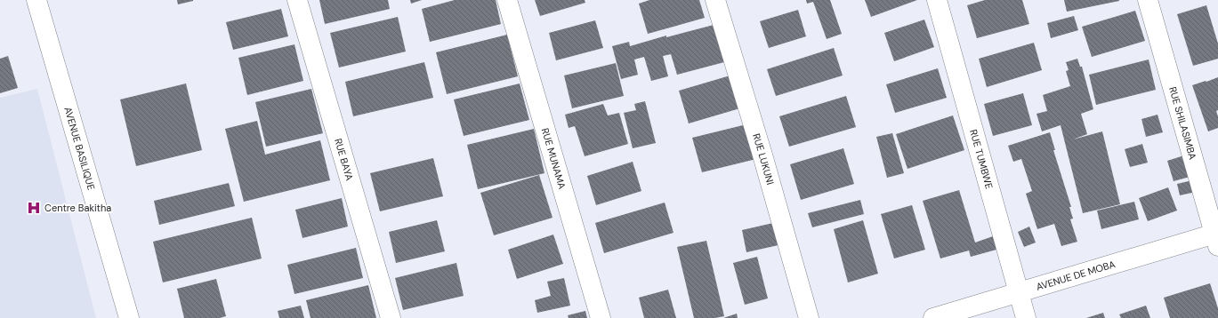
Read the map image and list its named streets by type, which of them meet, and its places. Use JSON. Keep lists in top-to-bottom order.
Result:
{
  "streets": {
    "street": [
      "RUE SHILASIMBA",
      "AVENUE BASILIQUE",
      "RUE BAYA",
      "RUE MUNAMA",
      "RUE LUKUNI",
      "RUE TUMBWE",
      "AVENUE DE MOBA"
    ]
  },
  "crossings": [
    ["RUE SHILASIMBA", "AVENUE DE MOBA"],
    ["RUE TUMBWE", "AVENUE DE MOBA"]
  ],
  "places": {
    "hospital": ["Centre Bakitha"]
  }
}
